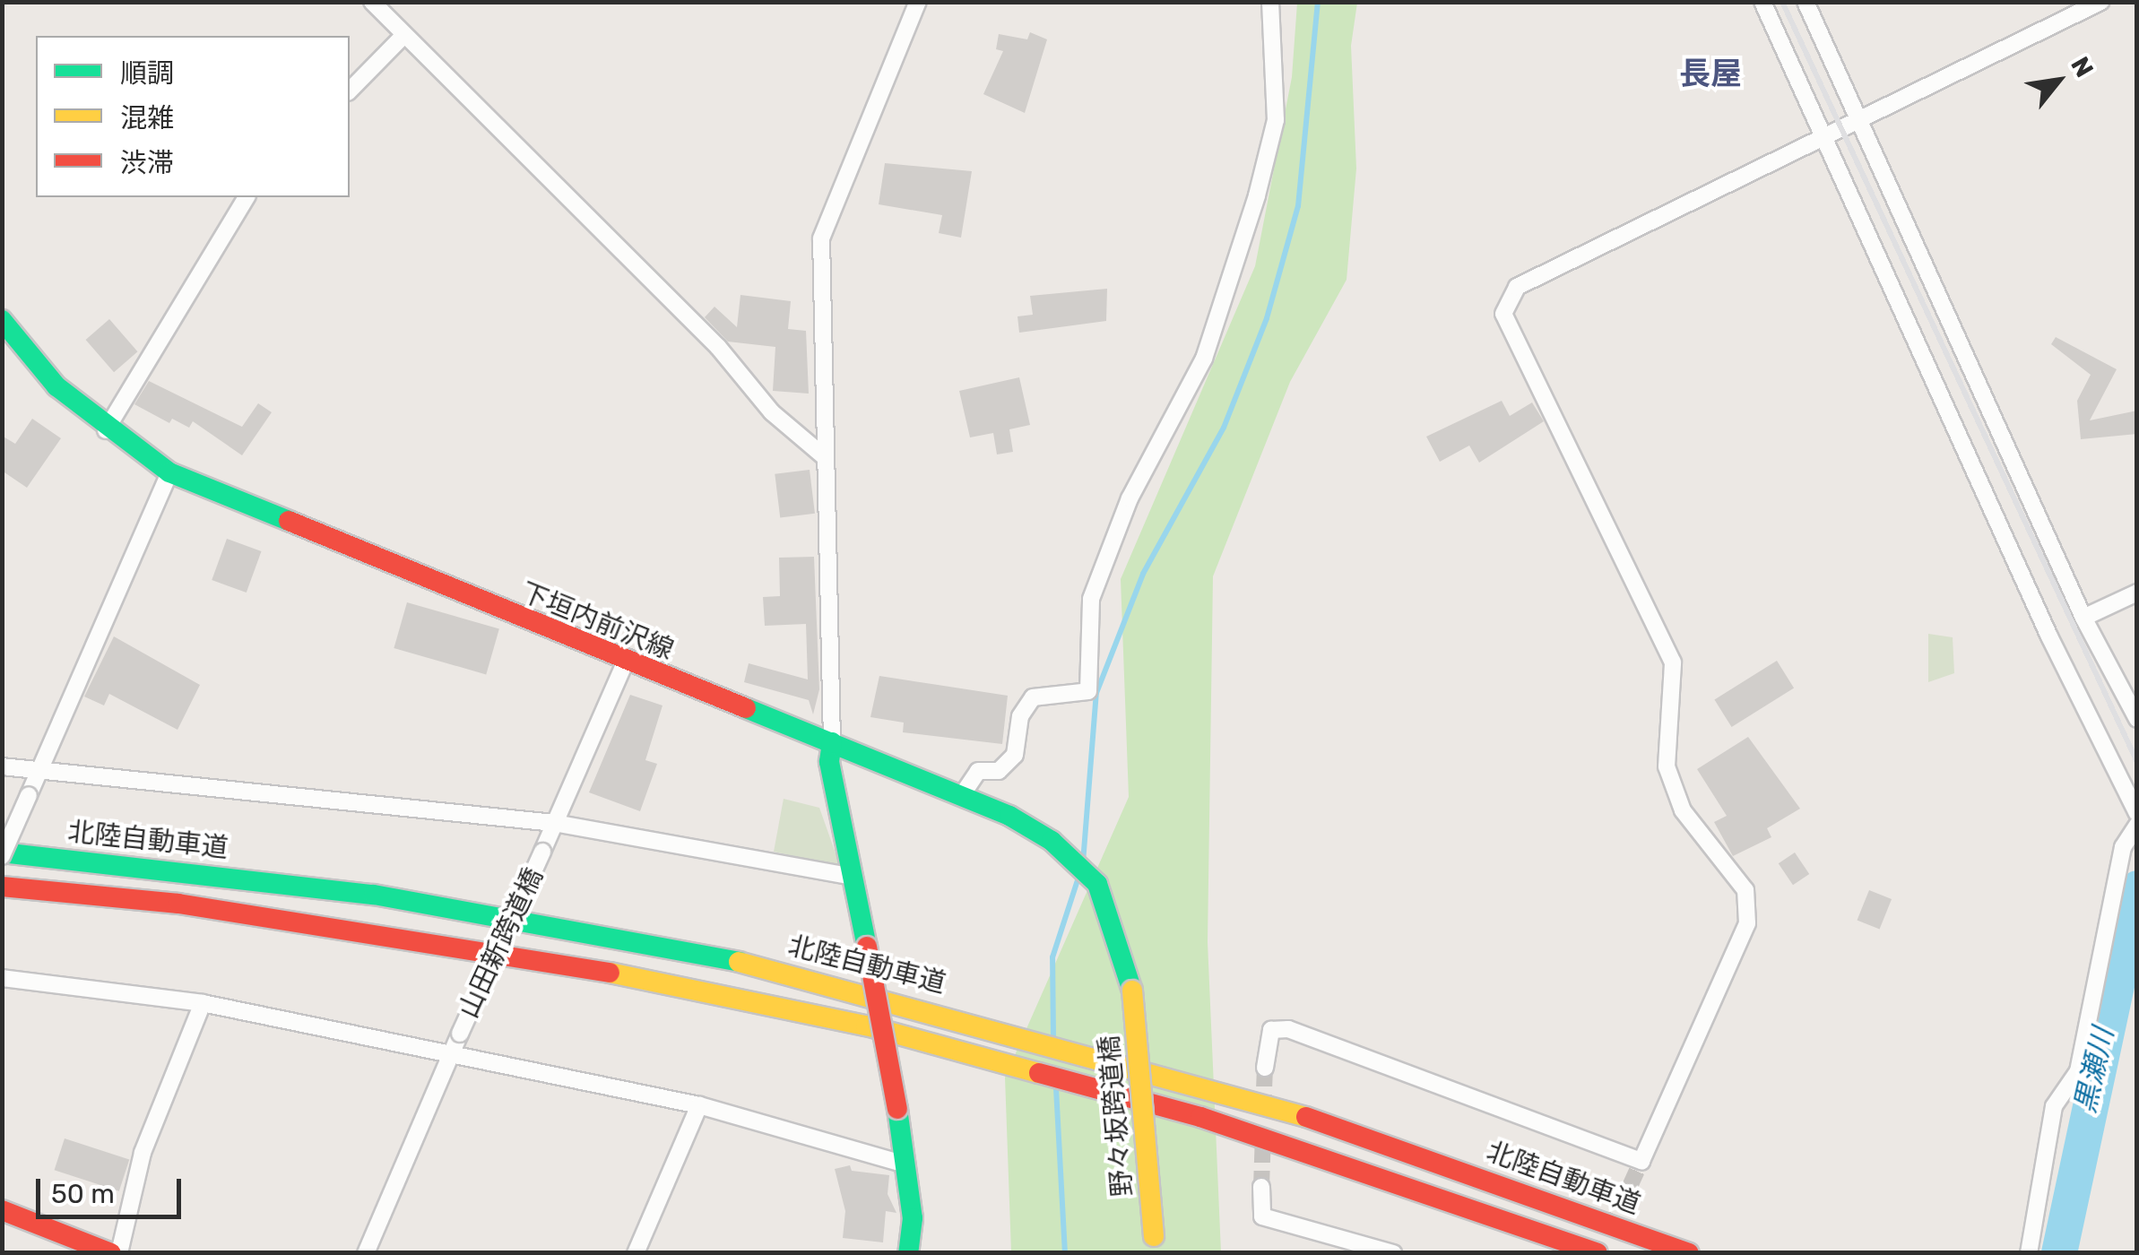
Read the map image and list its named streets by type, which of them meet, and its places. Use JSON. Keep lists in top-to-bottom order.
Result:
{
  "streets": {
    "main road": ["下垣内前沢線", "北陸自動車道", "野々坂跨道橋"],
    "street": ["山田新跨道橋"]
  },
  "crossings": [
    ["下垣内前沢線", "山田新跨道橋"],
    ["下垣内前沢線", "野々坂跨道橋"]
  ],
  "districts": ["長屋"],
  "water": ["黒瀬川"],
  "legend": ["順調", "混雑", "渋滞"],
  "scale_bar": "50 m",
  "north": "top right"
}
